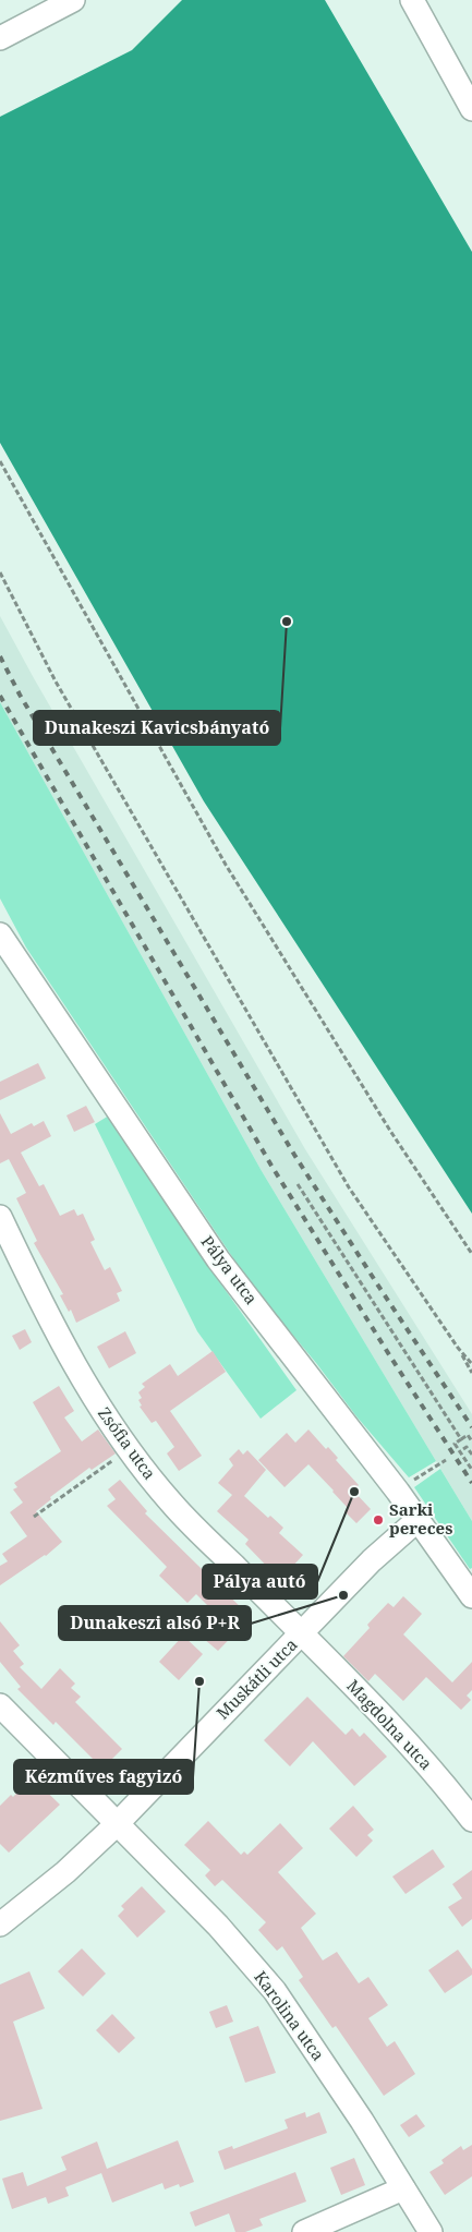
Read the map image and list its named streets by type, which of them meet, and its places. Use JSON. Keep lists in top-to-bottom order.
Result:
{
  "streets": {
    "street": [
      "Pálya utca",
      "Zsófia utca",
      "Muskátli utca",
      "Magdolna utca",
      "Karolina utca"
    ]
  },
  "crossings": [
    ["Pálya utca", "Muskátli utca"],
    ["Zsófia utca", "Muskátli utca"],
    ["Zsófia utca", "Magdolna utca"],
    ["Muskátli utca", "Magdolna utca"],
    ["Muskátli utca", "Karolina utca"]
  ],
  "places": [
    "Dunakeszi Kavicsbányató",
    "Pálya autó",
    "Sarki pereces",
    "Dunakeszi alsó P+R",
    "Kézműves fagyizó"
  ]
}
